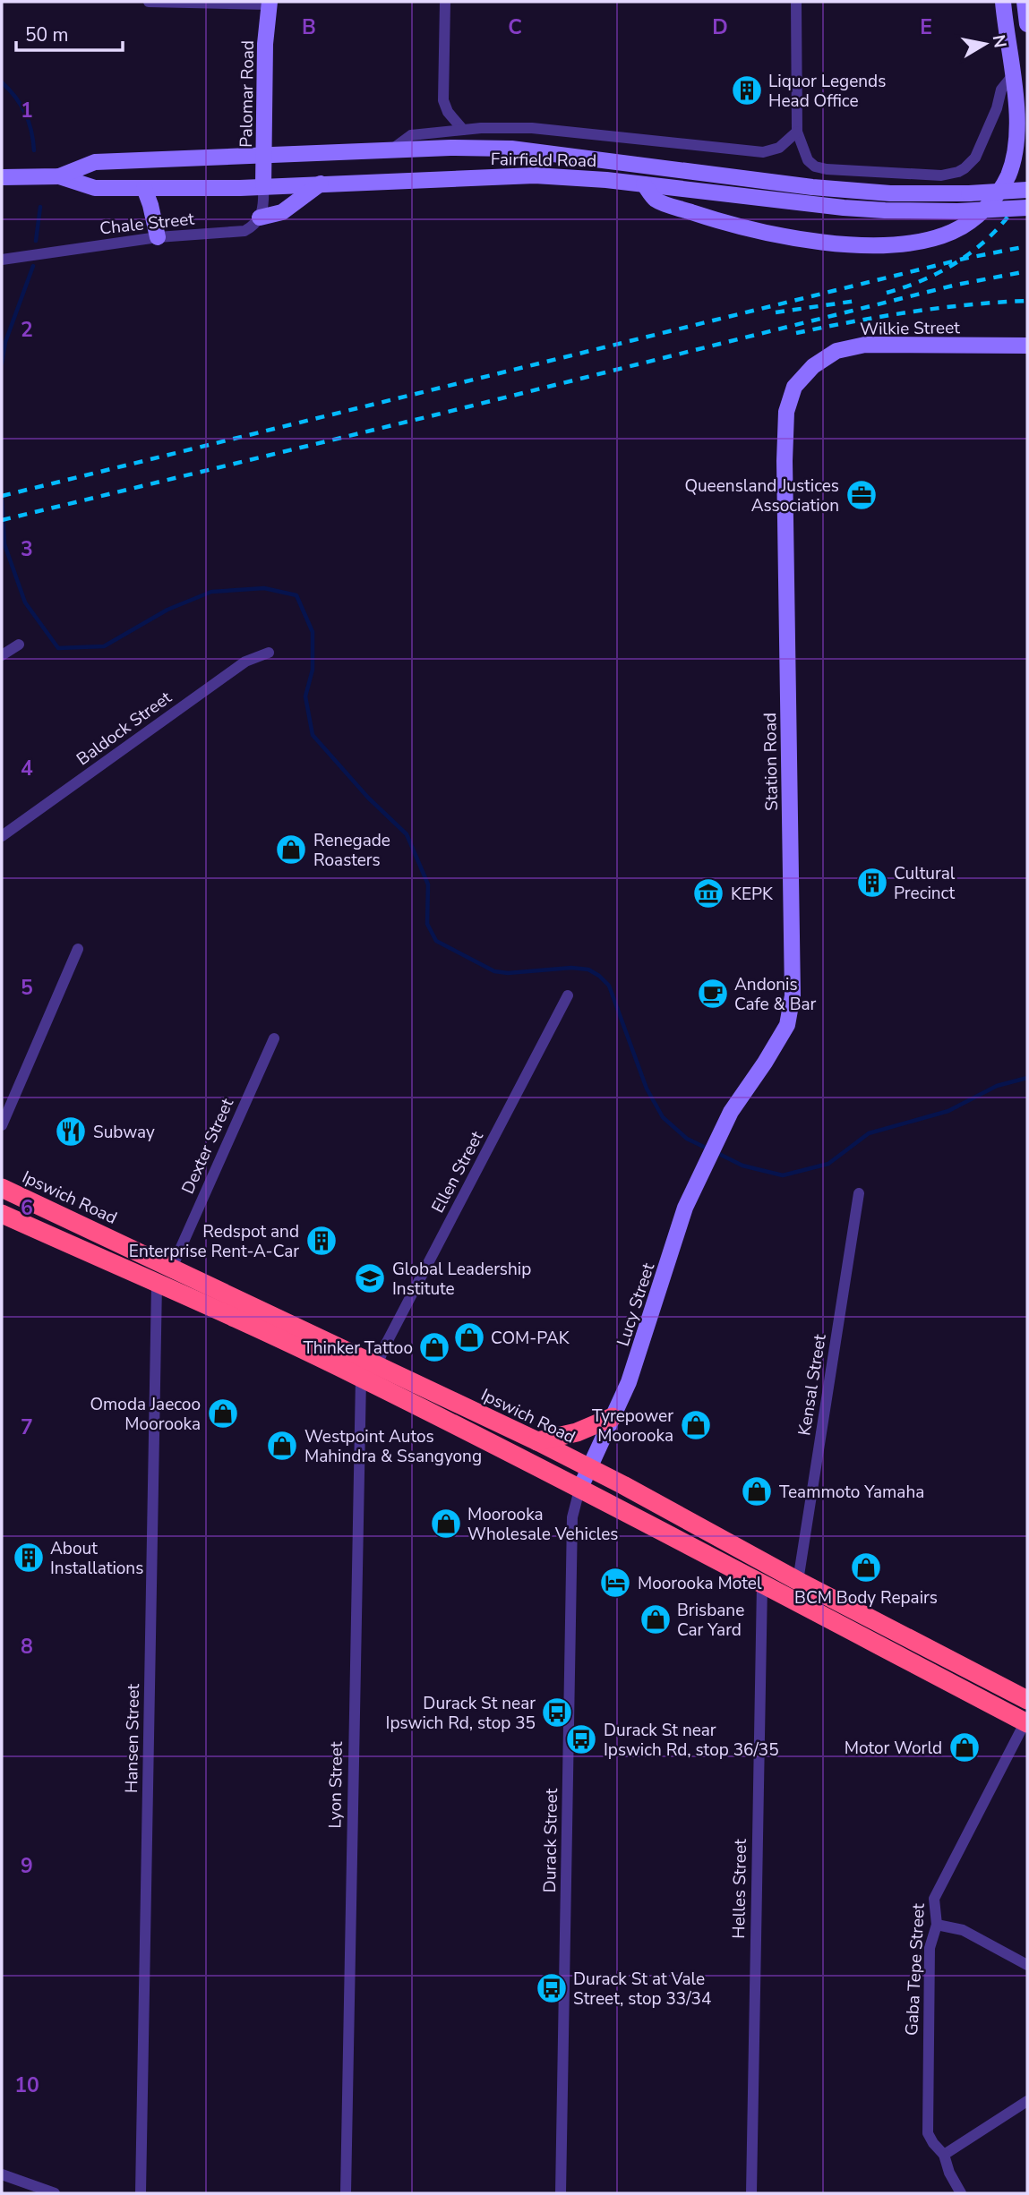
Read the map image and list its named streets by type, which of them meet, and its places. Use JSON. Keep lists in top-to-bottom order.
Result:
{
  "streets": {
    "highway": ["Ipswich Road"],
    "main road": [
      "Palomar Road",
      "Fairfield Road",
      "Wilkie Street",
      "Station Road",
      "Lucy Street"
    ],
    "street": [
      "Chale Street",
      "Baldock Street",
      "Dexter Street",
      "Ellen Street",
      "Kensal Street",
      "Hansen Street",
      "Lyon Street",
      "Durack Street",
      "Helles Street",
      "Gaba Tepe Street"
    ]
  },
  "crossings": [
    ["Palomar Road", "Fairfield Road"],
    ["Wilkie Street", "Station Road"],
    ["Station Road", "Lucy Street"],
    ["Dexter Street", "Ipswich Road"],
    ["Ellen Street", "Ipswich Road"],
    ["Ipswich Road", "Lucy Street"],
    ["Ipswich Road", "Kensal Street"],
    ["Lucy Street", "Durack Street"]
  ],
  "places": {
    "building": [
      "Liquor Legends Head Office",
      "Cultural Precinct",
      "Redspot and Enterprise Rent-A-Car",
      "About Installations"
    ],
    "office": ["Queensland Justices Association"],
    "shop": [
      "Renegade Roasters",
      "COM-PAK",
      "Thinker Tattoo",
      "Omoda Jaecoo Moorooka",
      "Tyrepower Moorooka",
      "Westpoint Autos Mahindra & Ssangyong",
      "Teammoto Yamaha",
      "Moorooka Wholesale Vehicles",
      "BCM Body Repairs",
      "Brisbane Car Yard",
      "Motor World"
    ],
    "museum": ["KEPK"],
    "cafe": ["Andonis Cafe & Bar"],
    "restaurant": ["Subway"],
    "school or university": ["Global Leadership Institute"],
    "hotel": ["Moorooka Motel"],
    "bus stop": ["Durack St near Ipswich Rd, stop 35", "Durack St near Ipswich Rd, stop 36/35", "Durack St at Vale Street, stop 33/34"]
  },
  "scale_bar": "50 m",
  "north": "right",
  "grid": {
    "columns": [
      "B",
      "C",
      "D",
      "E"
    ],
    "rows": [
      "1",
      "2",
      "3",
      "4",
      "5",
      "6",
      "7",
      "8",
      "9",
      "10"
    ]
  }
}
